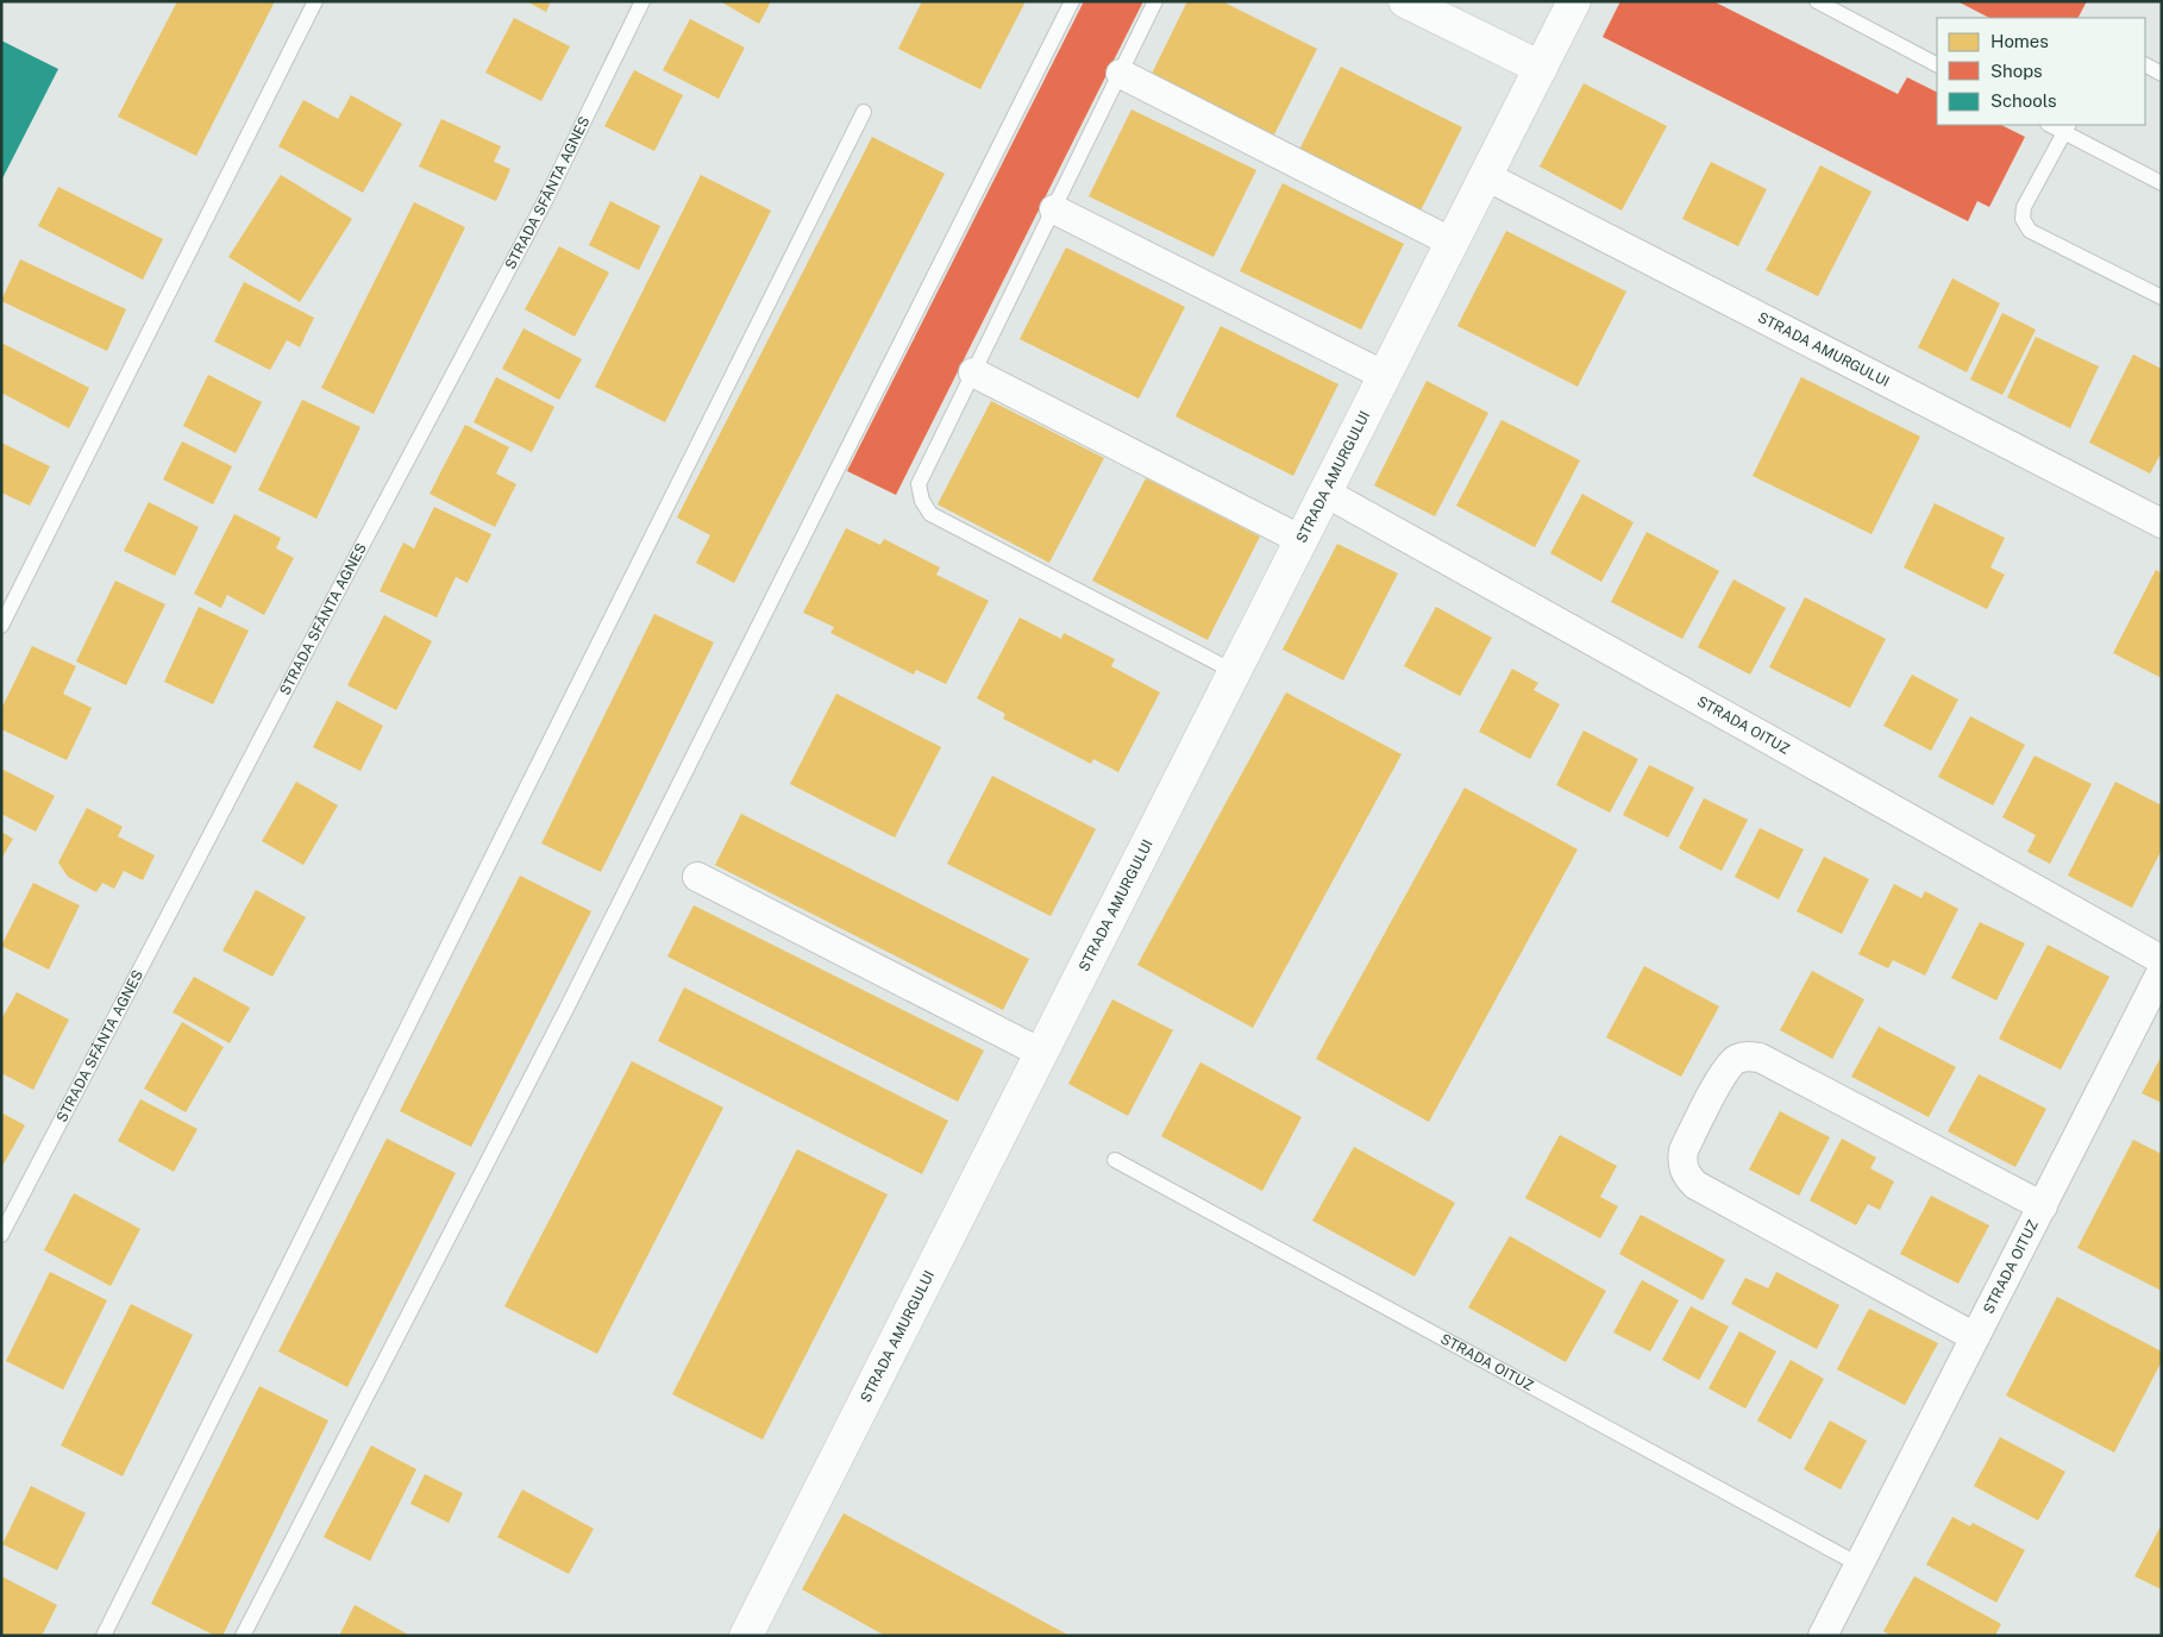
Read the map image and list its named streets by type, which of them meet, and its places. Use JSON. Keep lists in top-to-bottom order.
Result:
{
  "streets": {
    "street": ["STRADA AMURGULUI", "STRADA OITUZ"],
    "lane": ["STRADA SFÂNTA AGNES"]
  },
  "crossings": [
    ["STRADA AMURGULUI", "STRADA OITUZ"]
  ],
  "legend": ["Homes", "Shops", "Schools"]
}
